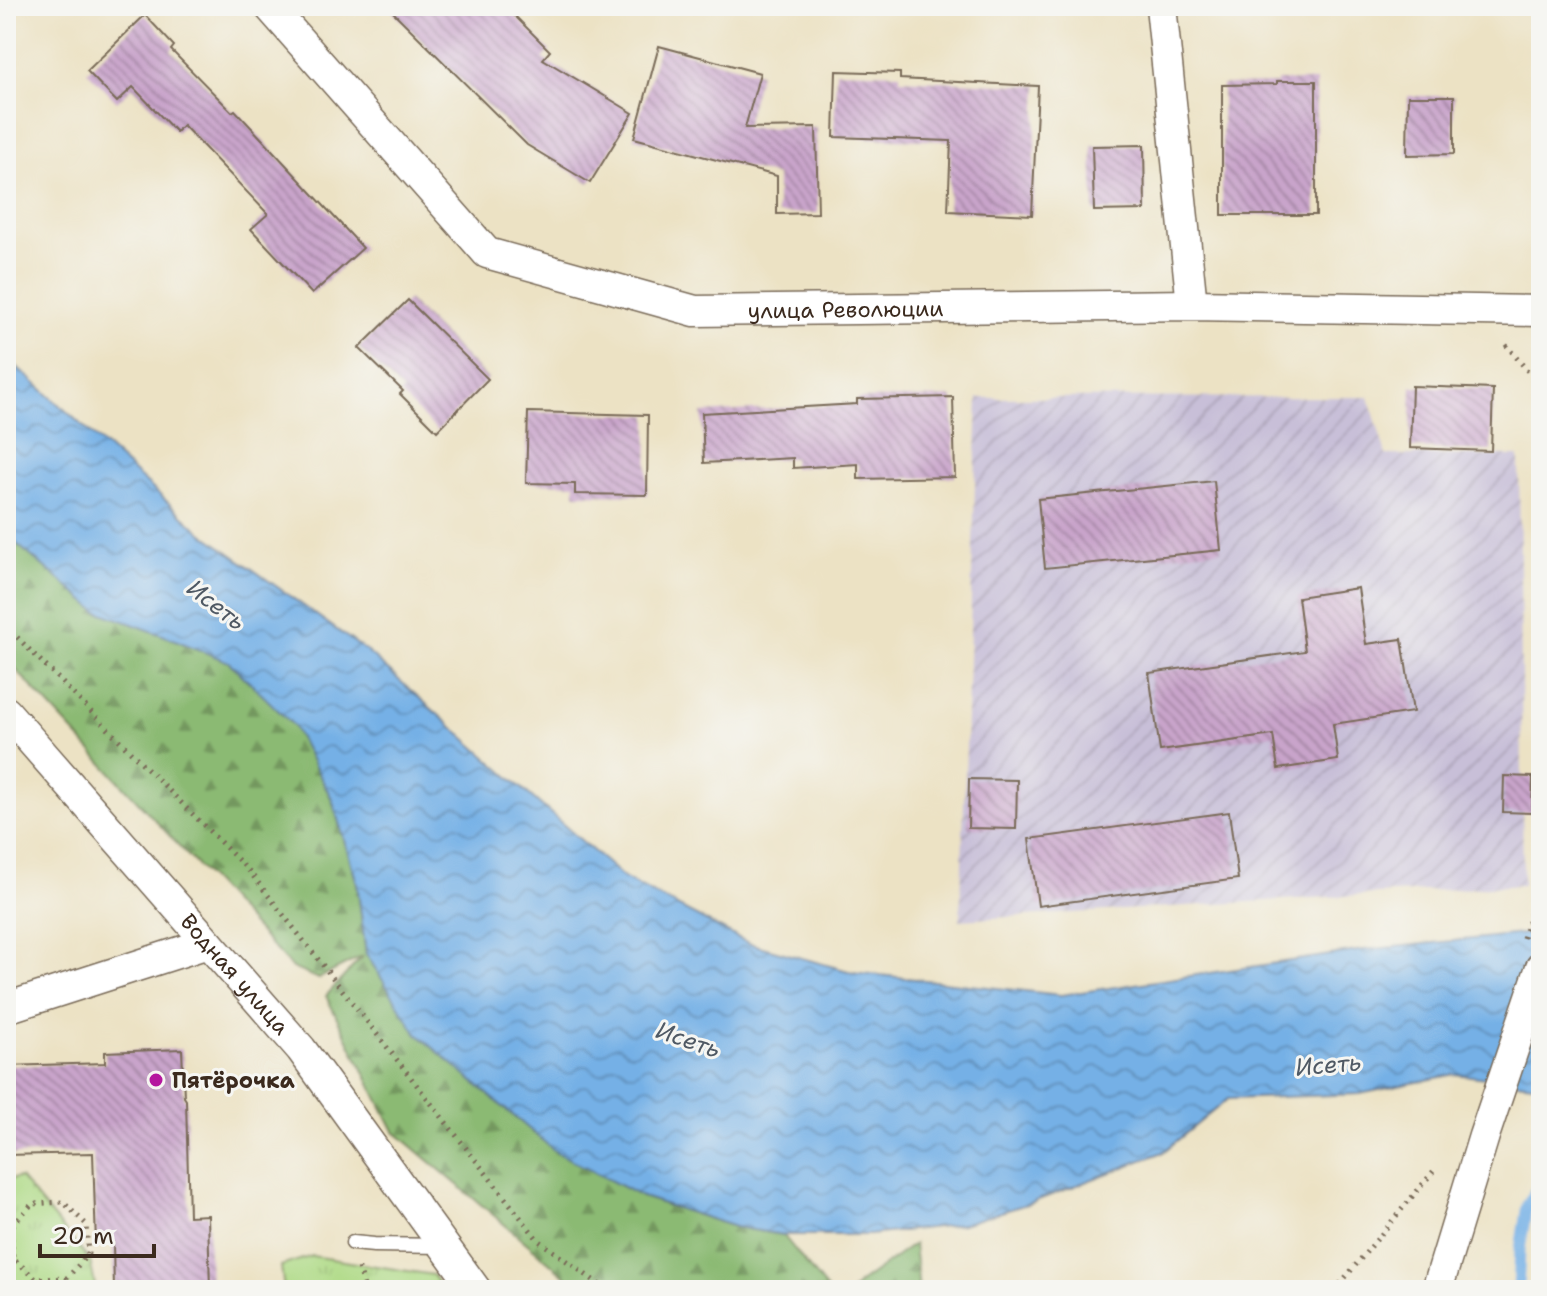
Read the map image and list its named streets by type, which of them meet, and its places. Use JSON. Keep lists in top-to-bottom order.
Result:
{
  "streets": {
    "street": ["улица Революции", "Водная улица"]
  },
  "water": ["Исеть"],
  "places": ["Пятёрочка"],
  "scale_bar": "20 m"
}
